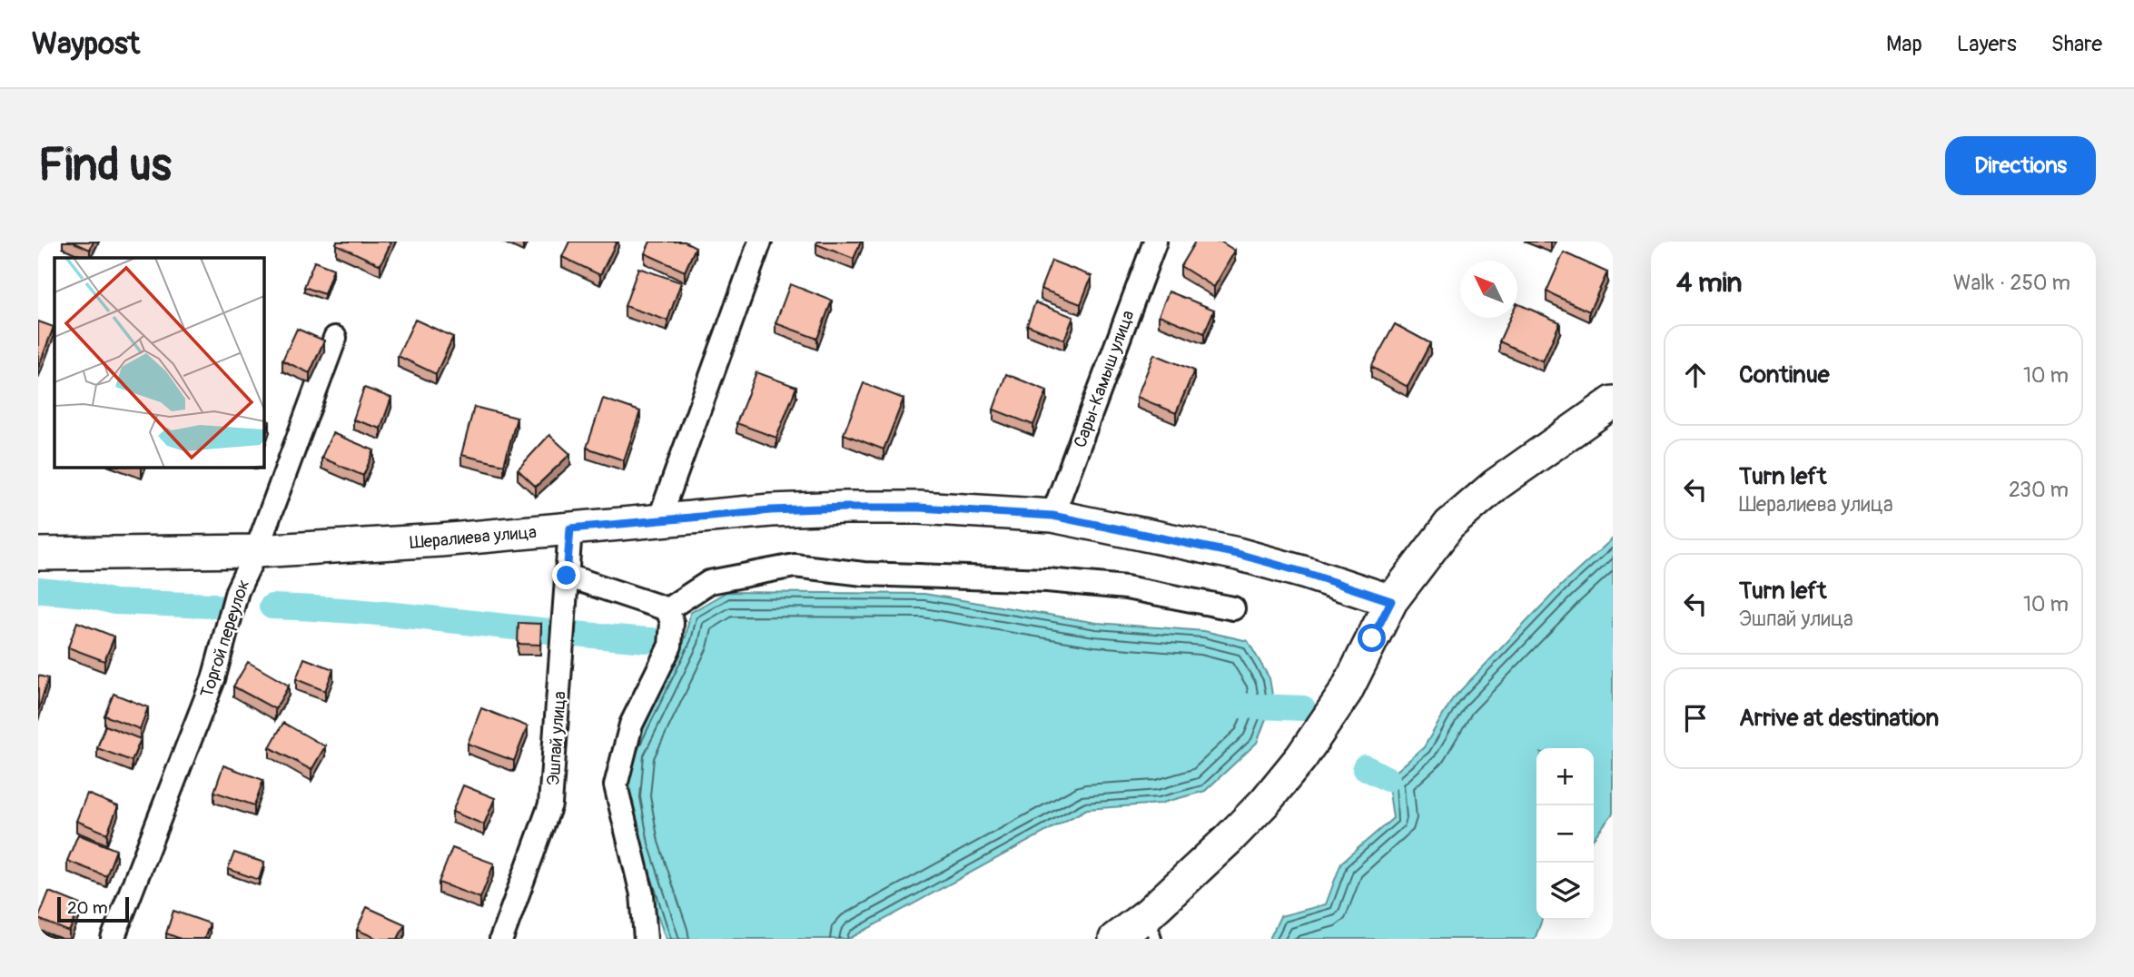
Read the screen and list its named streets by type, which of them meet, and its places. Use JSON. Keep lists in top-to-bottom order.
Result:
{
  "streets": {
    "street": [
      "Сары-Камыш улица",
      "Шералиева улица",
      "Торгой переулок",
      "Эшпай улица"
    ]
  },
  "crossings": [
    ["Сары-Камыш улица", "Шералиева улица"],
    ["Шералиева улица", "Торгой переулок"],
    ["Шералиева улица", "Эшпай улица"]
  ],
  "scale_bar": "20 m",
  "north": "top left",
  "page": {
    "header": "Waypost",
    "nav": ["Map", "Layers", "Share"],
    "buttons": "Directions",
    "title": "Find us",
    "heading": ["4 min", "Walk · 250 m"],
    "list": [
      ["Continue", "10 m"],
      ["Turn left", "Шералиева улица", "230 m"],
      ["Turn left", "Эшпай улица", "10 m"],
      "Arrive at destination"
    ],
    "map_buttons": ["+", "−"],
    "scale": "20 m"
  }
}
